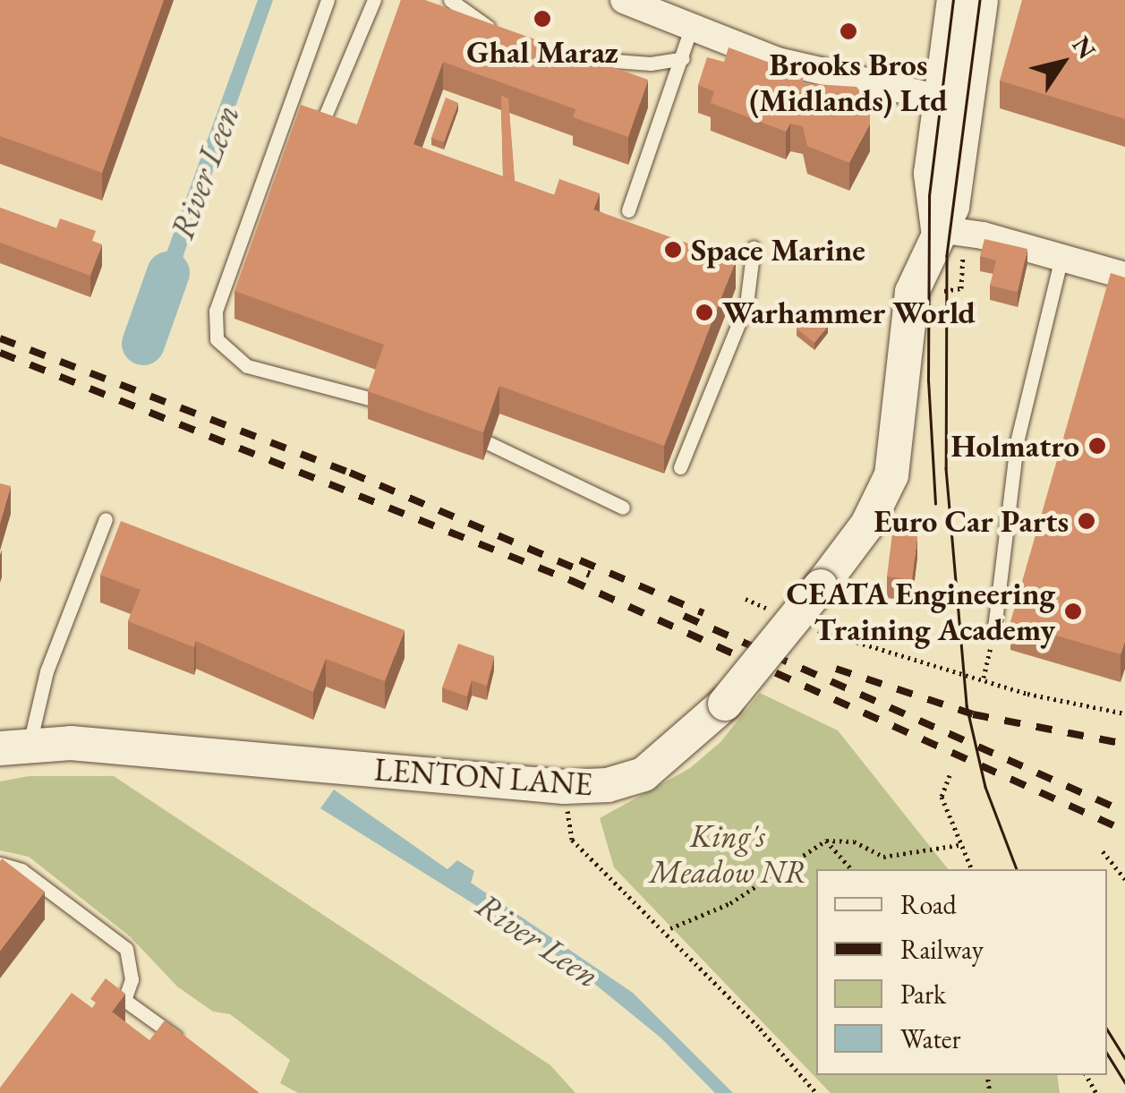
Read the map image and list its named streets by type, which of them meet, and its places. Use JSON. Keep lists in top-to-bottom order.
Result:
{
  "streets": {
    "street": ["LENTON LANE"]
  },
  "water": ["River Leen"],
  "parks": ["King's Meadow NR"],
  "places": [
    "Ghal Maraz",
    "Brooks Bros (Midlands) Ltd",
    "Space Marine",
    "Warhammer World",
    "Holmatro",
    "Euro Car Parts",
    "CEATA Engineering Training Academy"
  ],
  "legend": [
    "Road",
    "Railway",
    "Park",
    "Water"
  ],
  "north": "top right"
}
